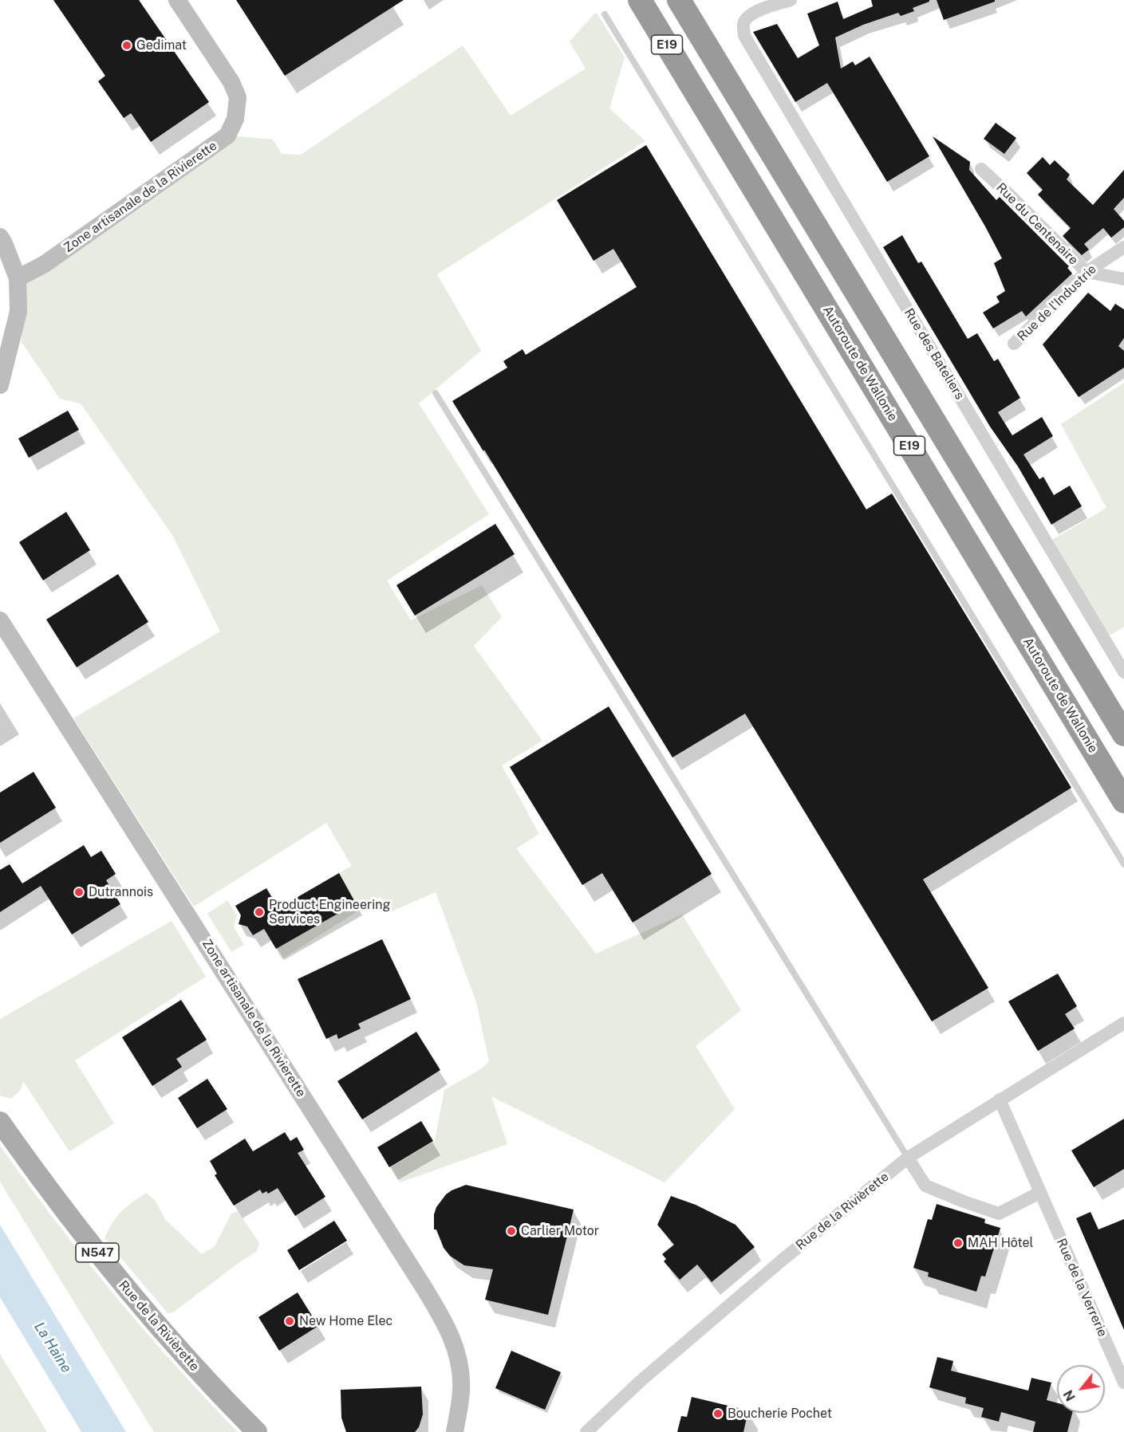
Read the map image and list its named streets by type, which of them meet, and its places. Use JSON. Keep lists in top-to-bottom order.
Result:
{
  "streets": {
    "highway": ["E19", "Autoroute de Wallonie"],
    "main road": ["Rue de la Rivièrette", "N547"],
    "street": [
      "Zone artisanale de la Rivierette",
      "Rue du Centenaire",
      "Rue de l'Industrie",
      "Rue des Bateliers",
      "Rue de la Verrerie"
    ]
  },
  "crossings": [
    ["Rue du Centenaire", "Rue de l'Industrie"],
    ["Rue de la Rivièrette", "Rue de la Verrerie"]
  ],
  "water": ["La Haine"],
  "places": [
    "Gedimat",
    "Dutrannois",
    "Product Engineering Services",
    "Carlier Motor",
    "MAH Hôtel",
    "New Home Elec",
    "Boucherie Pochet"
  ],
  "north": "bottom left"
}
